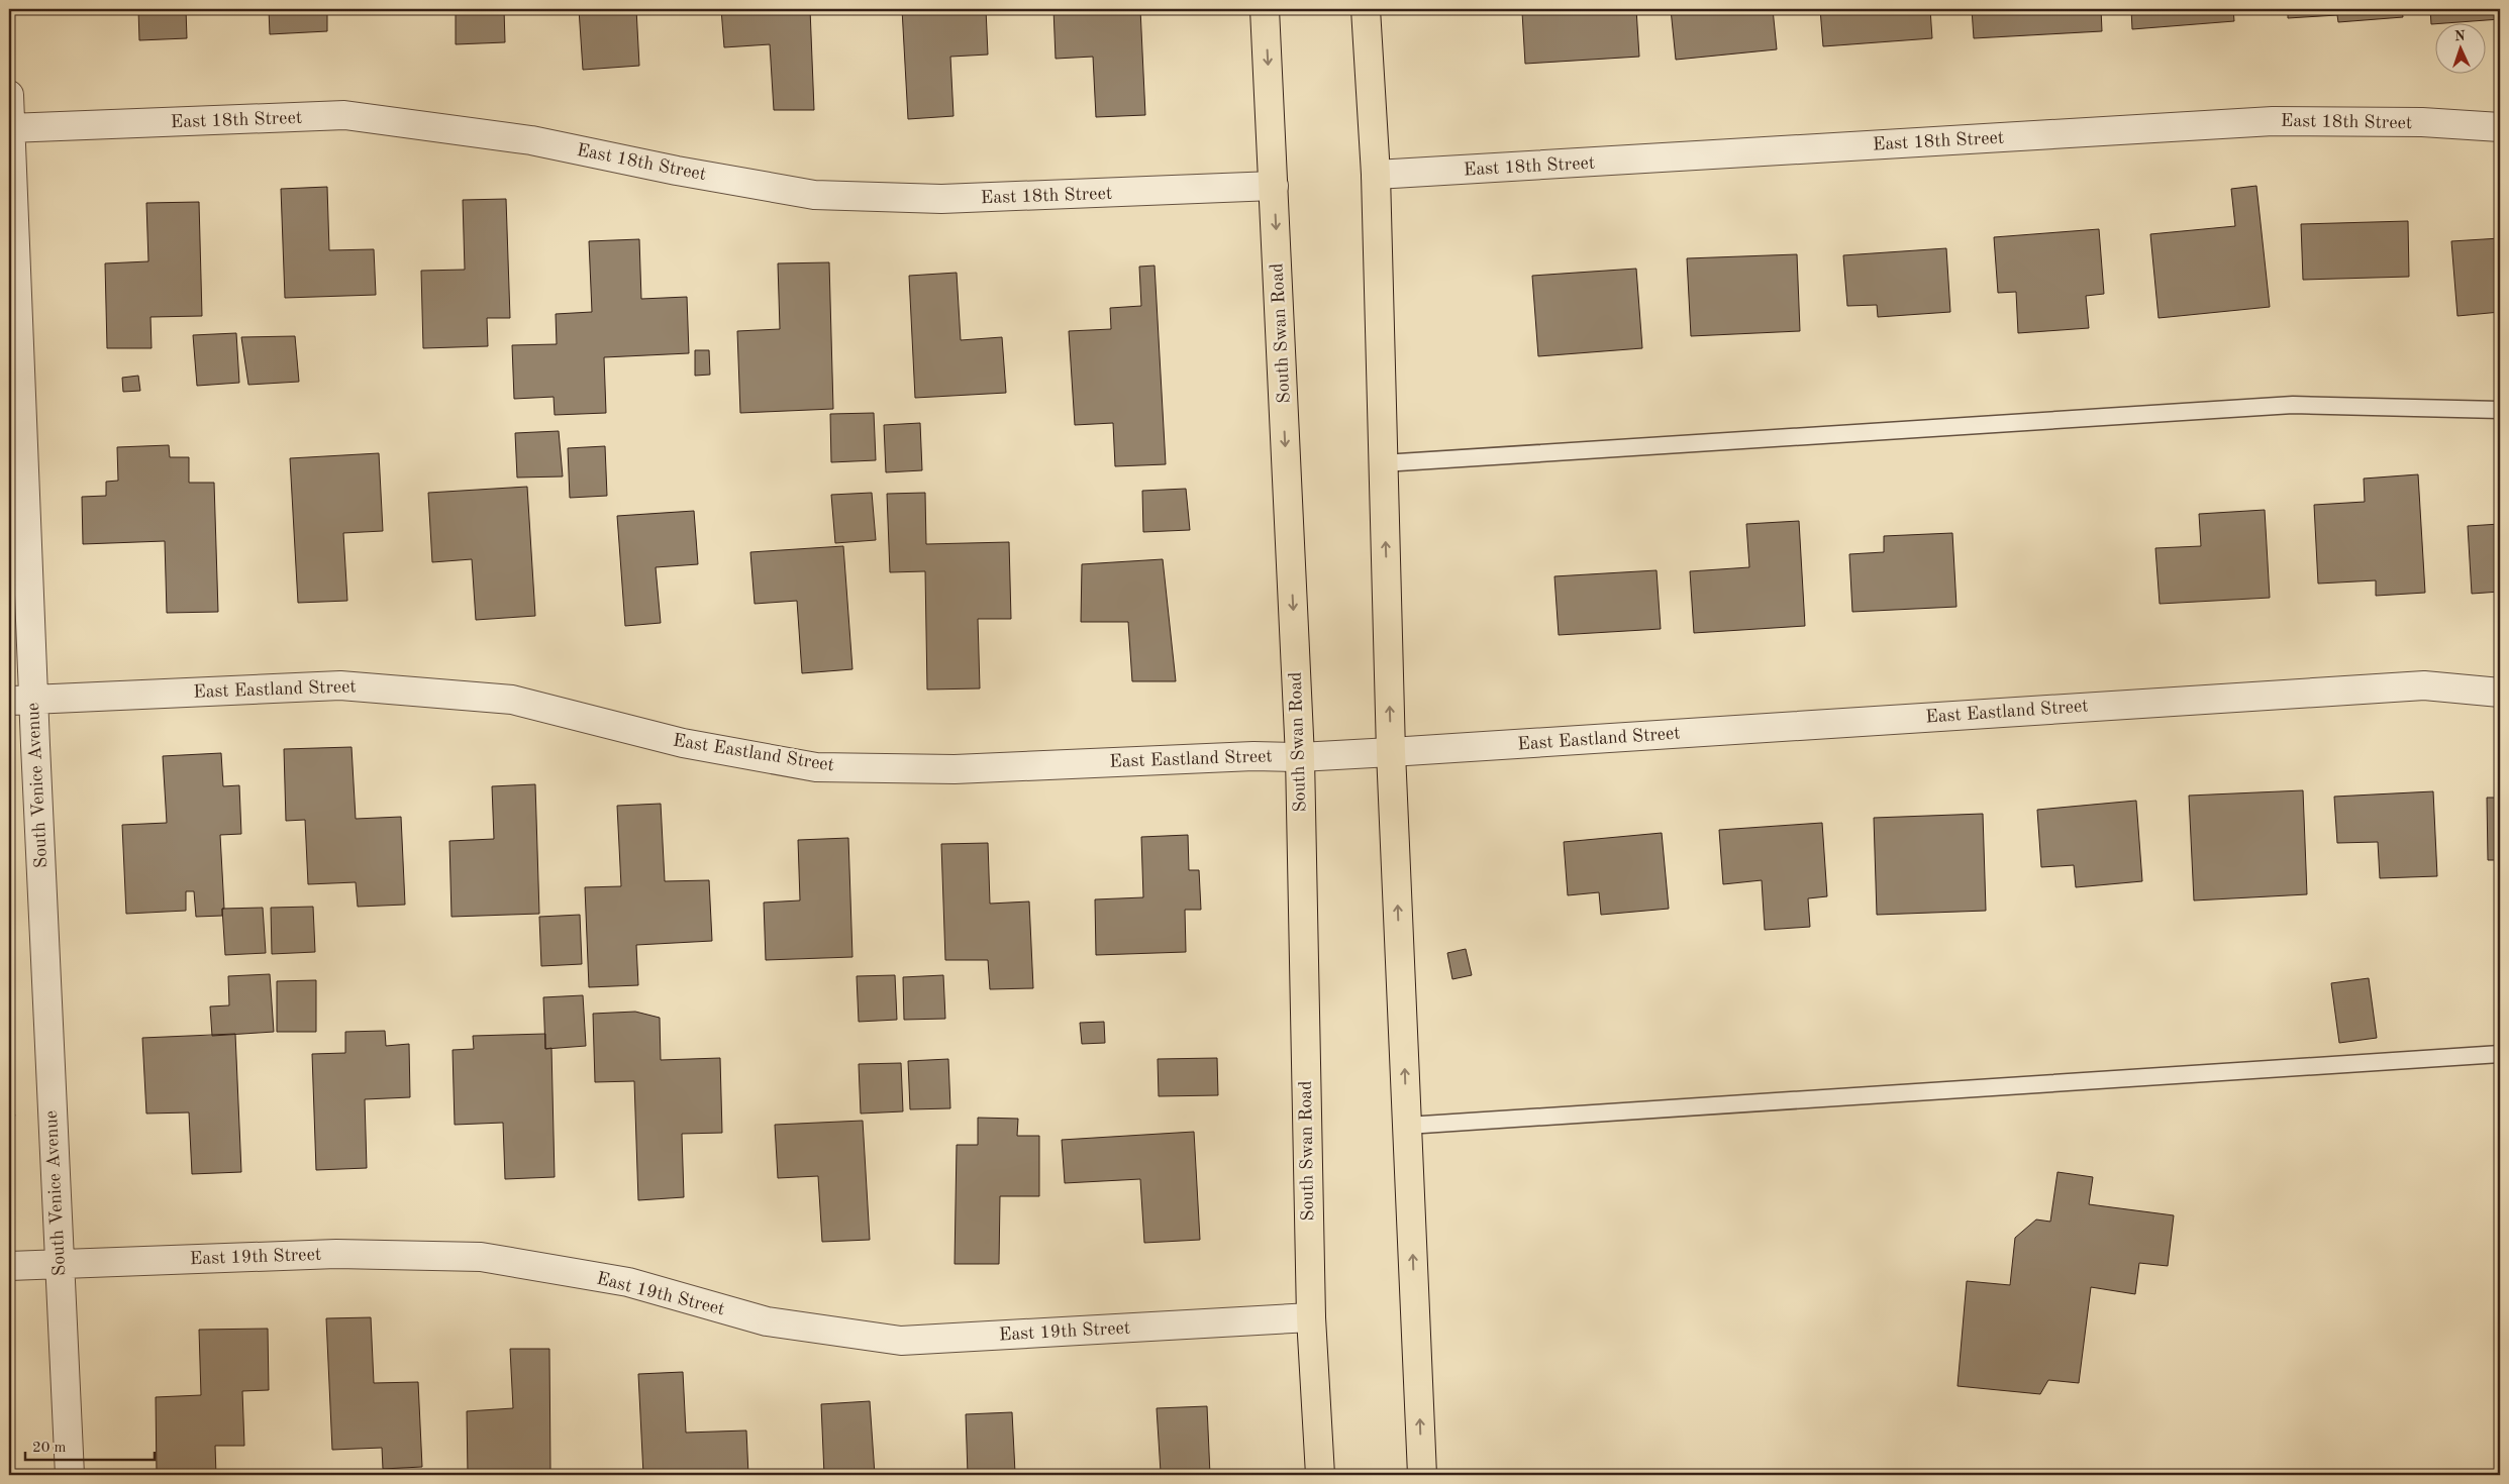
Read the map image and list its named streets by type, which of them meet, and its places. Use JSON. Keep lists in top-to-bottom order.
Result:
{
  "streets": {
    "main road": ["South Swan Road"],
    "street": [
      "East 18th Street",
      "East Eastland Street",
      "South Venice Avenue",
      "East 19th Street"
    ]
  },
  "crossings": [
    ["East 18th Street", "South Swan Road"],
    ["East 18th Street", "South Venice Avenue"],
    ["South Swan Road", "East Eastland Street"],
    ["South Swan Road", "East 19th Street"],
    ["East Eastland Street", "South Venice Avenue"],
    ["South Venice Avenue", "East 19th Street"]
  ],
  "scale_bar": "20 m",
  "north": "top"
}
